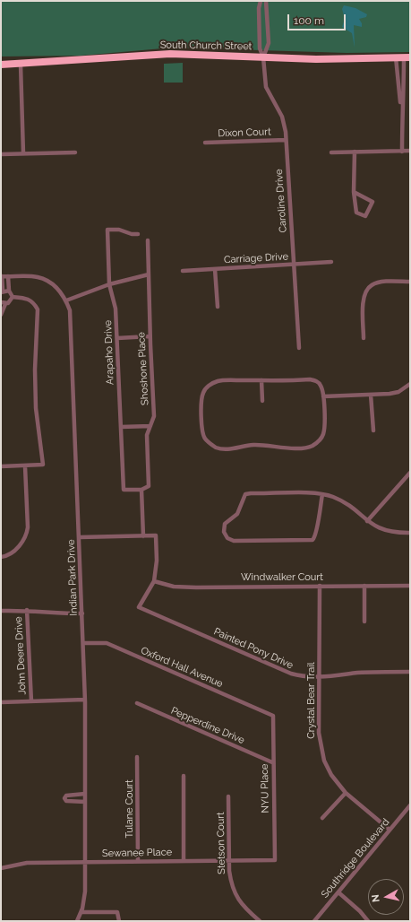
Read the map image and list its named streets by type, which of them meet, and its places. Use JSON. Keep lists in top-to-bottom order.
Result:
{
  "streets": {
    "highway": ["South Church Street"],
    "street": [
      "Dixon Court",
      "Caroline Drive",
      "Carriage Drive",
      "Arapaho Drive",
      "Shoshone Place",
      "Indian Park Drive",
      "Windwalker Court",
      "Painted Pony Drive",
      "John Deere Drive",
      "Oxford Hall Avenue",
      "Crystal Bear Trail",
      "Pepperdine Drive",
      "NYU Place",
      "Tulane Court",
      "Stetson Court",
      "Sewanee Place",
      "Southridge Boulevard"
    ]
  },
  "crossings": [
    ["South Church Street", "Caroline Drive"],
    ["Dixon Court", "Caroline Drive"],
    ["Caroline Drive", "Carriage Drive"],
    ["Arapaho Drive", "Shoshone Place"],
    ["Indian Park Drive", "Oxford Hall Avenue"],
    ["Indian Park Drive", "Sewanee Place"],
    ["Windwalker Court", "Painted Pony Drive"],
    ["Windwalker Court", "Crystal Bear Trail"],
    ["Painted Pony Drive", "Crystal Bear Trail"],
    ["Oxford Hall Avenue", "NYU Place"],
    ["Crystal Bear Trail", "Southridge Boulevard"],
    ["Pepperdine Drive", "NYU Place"],
    ["NYU Place", "Sewanee Place"],
    ["Tulane Court", "Sewanee Place"],
    ["Stetson Court", "Sewanee Place"]
  ],
  "scale_bar": "100 m",
  "north": "left"
}
